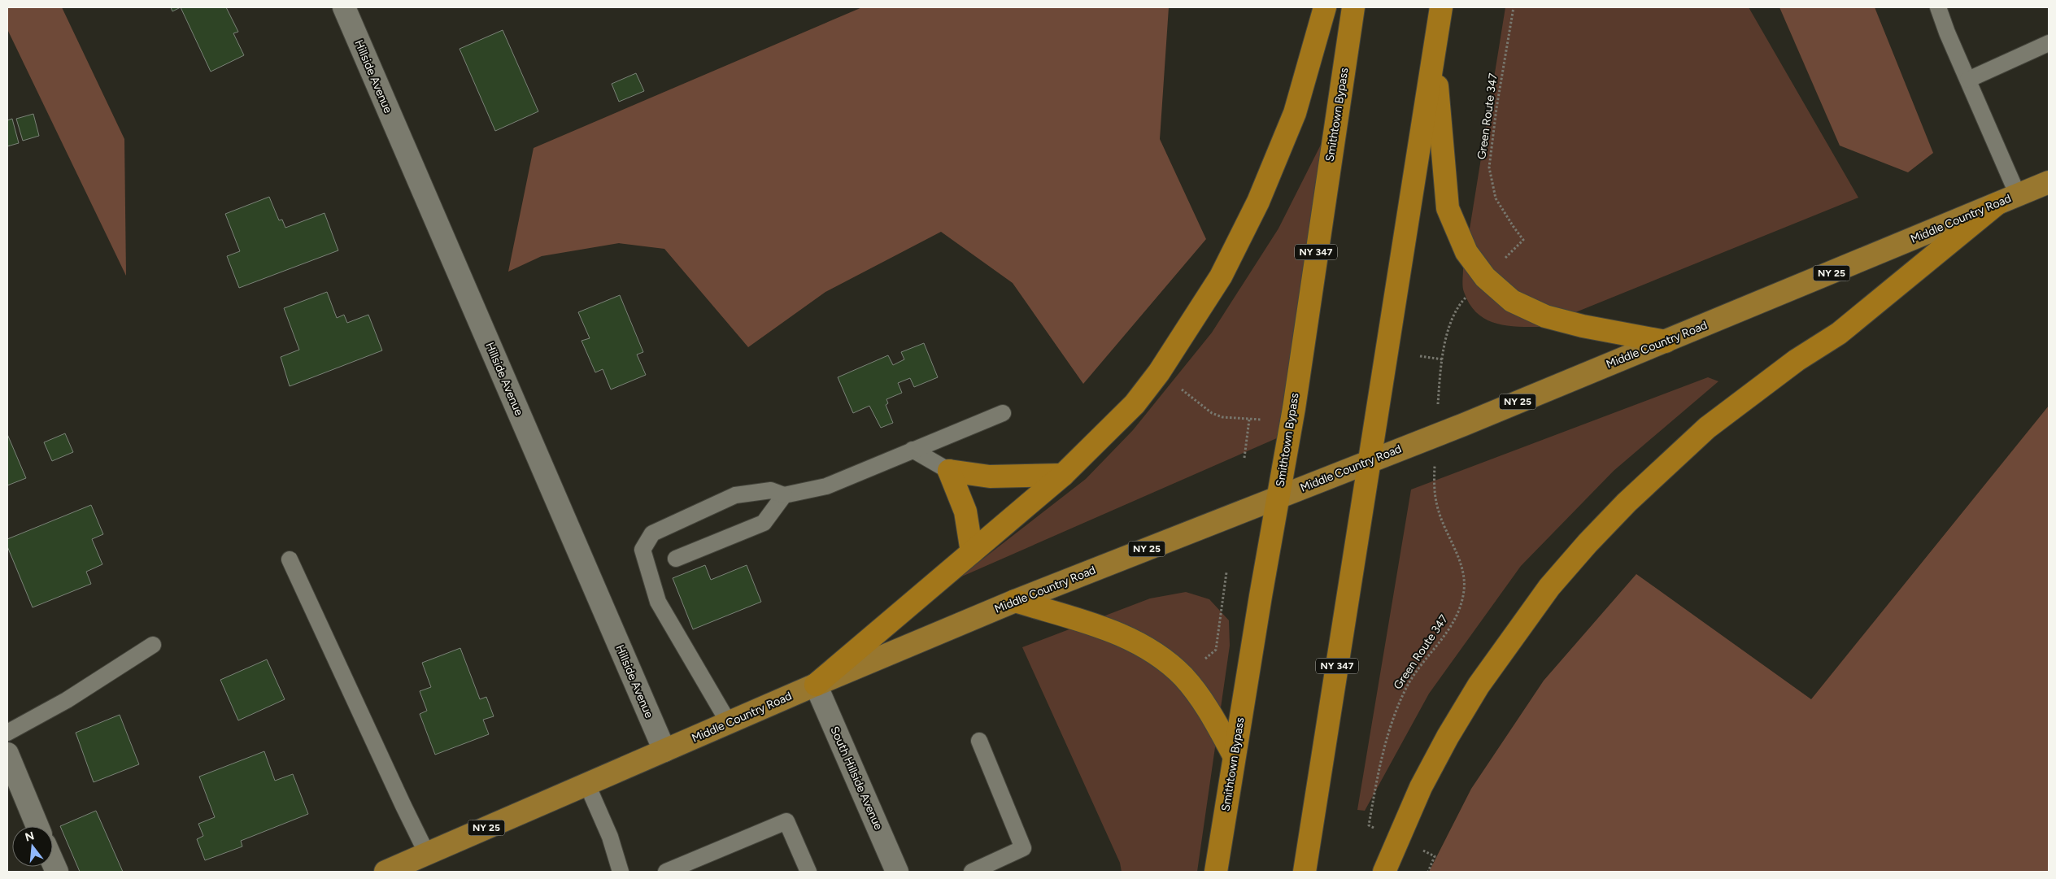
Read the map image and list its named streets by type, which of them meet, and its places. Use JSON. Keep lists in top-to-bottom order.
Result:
{
  "streets": {
    "highway": ["Smithtown Bypass", "NY 347"],
    "main road": ["Middle Country Road", "NY 25"],
    "street": ["Hillside Avenue", "South Hillside Avenue"],
    "path": ["Green Route 347"]
  },
  "crossings": [
    ["Hillside Avenue", "Middle Country Road"],
    ["Smithtown Bypass", "Middle Country Road"],
    ["Middle Country Road", "NY 347"],
    ["Middle Country Road", "South Hillside Avenue"]
  ],
  "north": "top"
}
